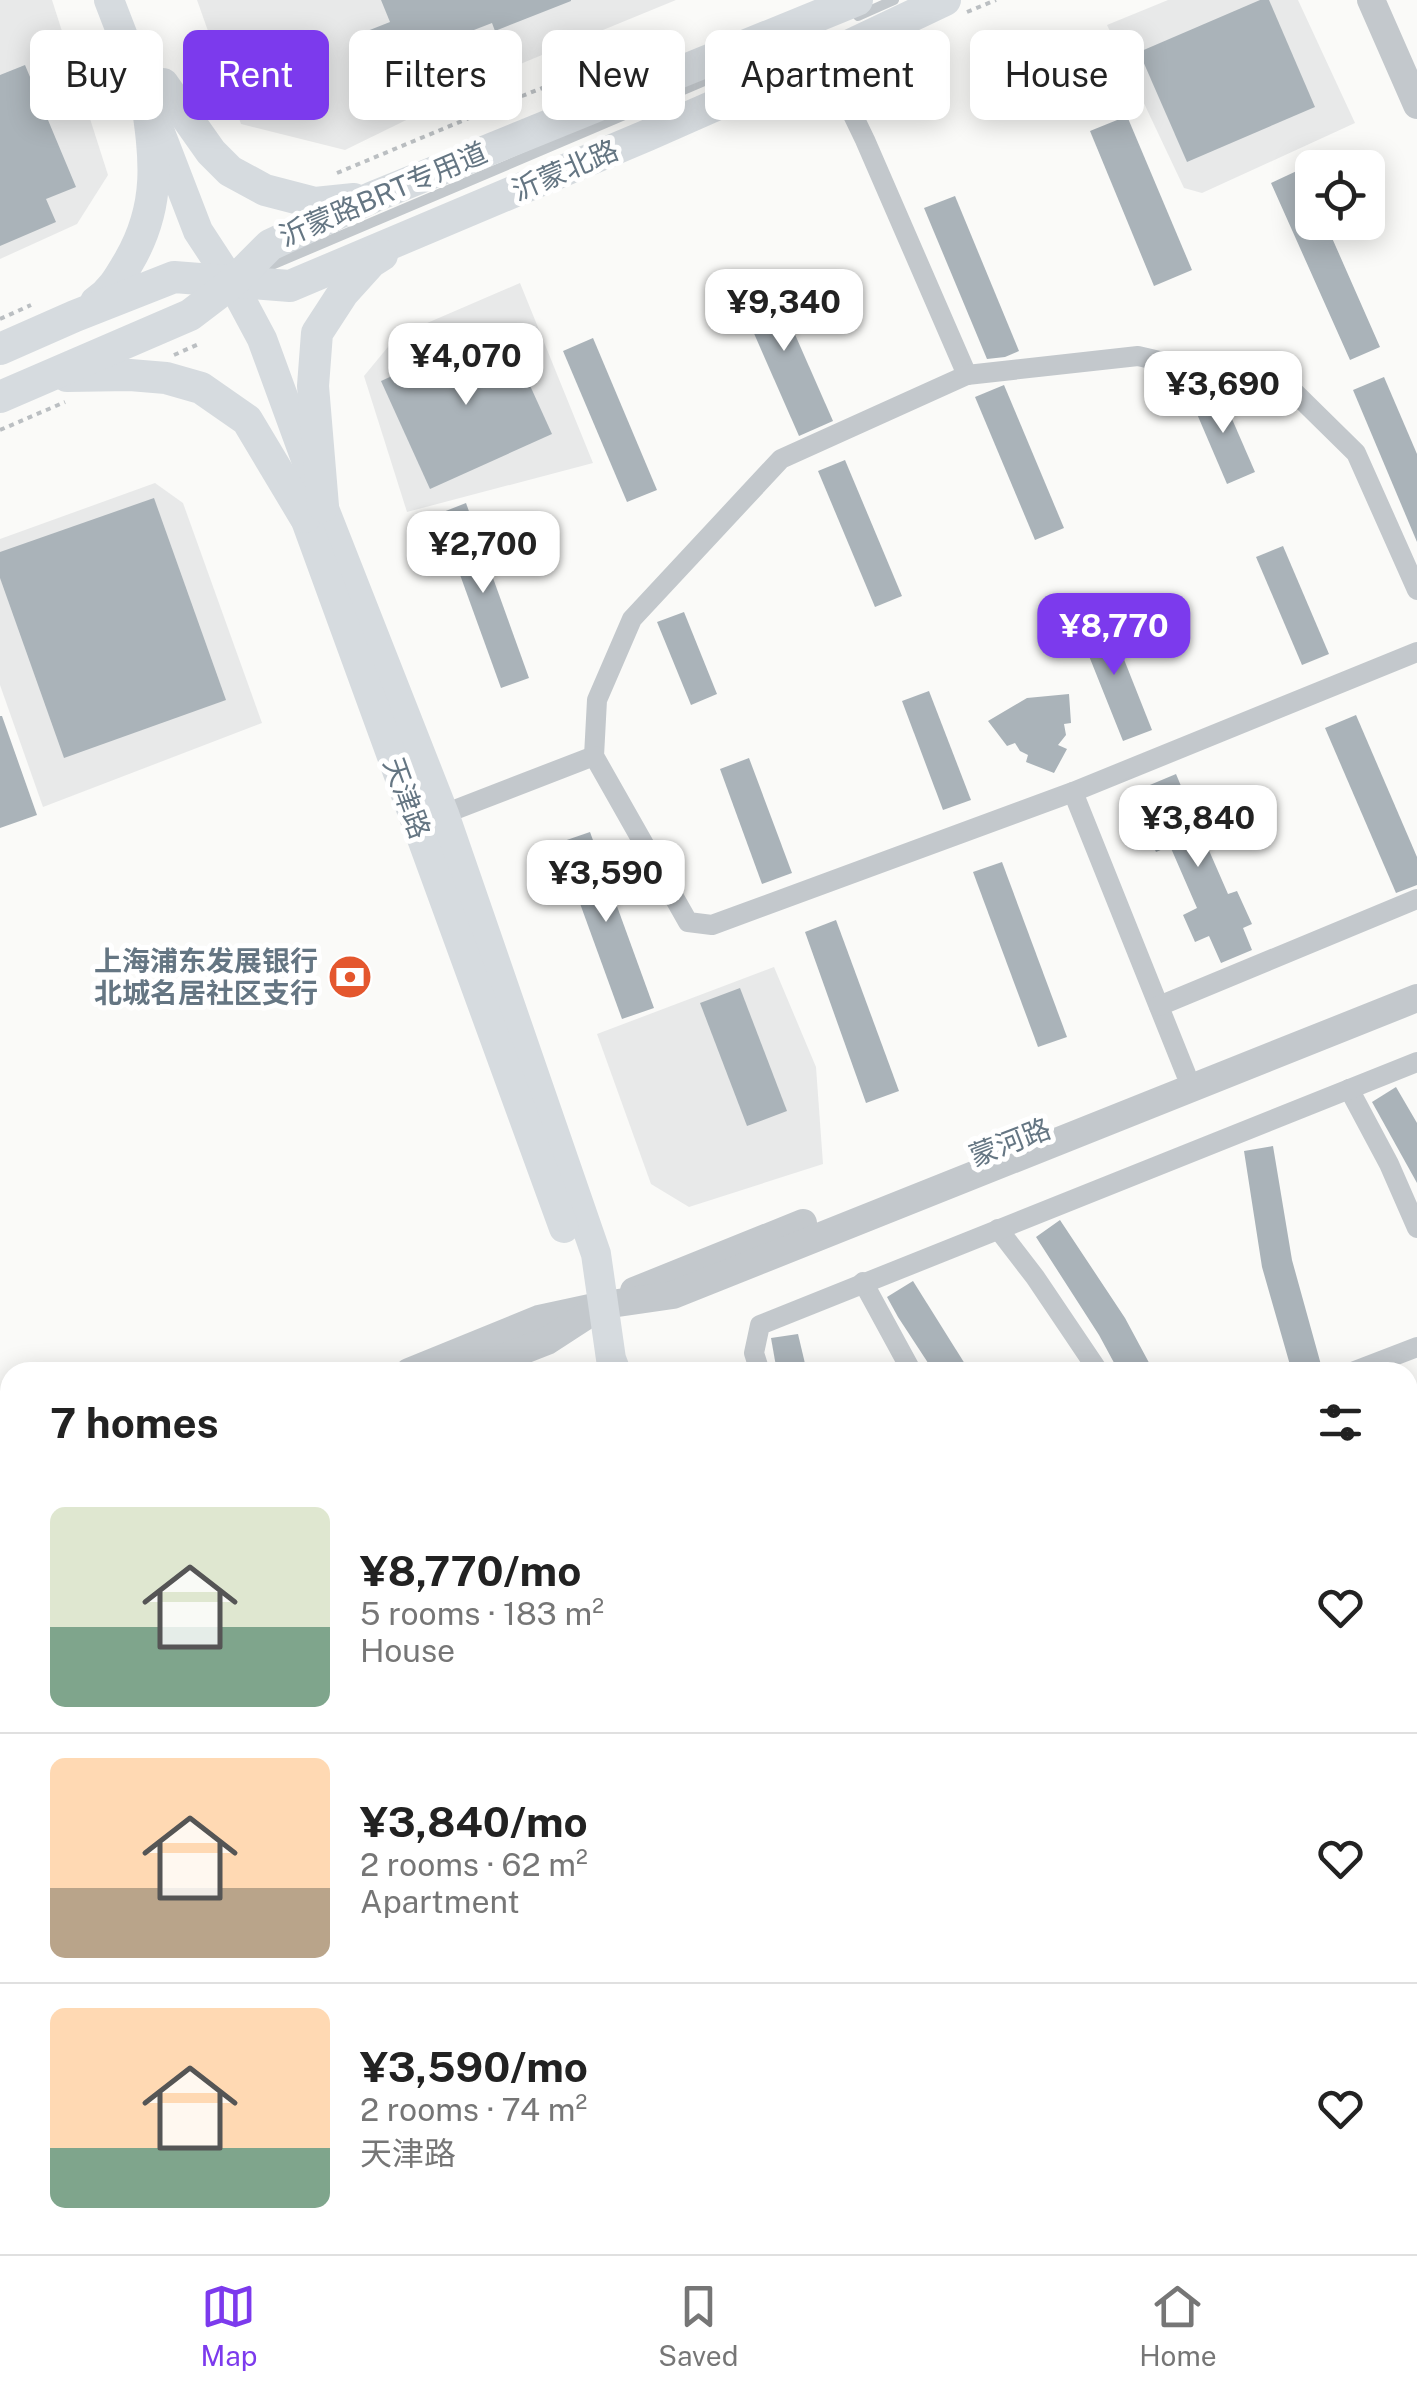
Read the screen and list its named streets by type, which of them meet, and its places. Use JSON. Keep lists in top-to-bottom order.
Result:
{
  "streets": {
    "main road": ["沂蒙北路", "天津路"],
    "street": ["蒙河路"],
    "lane": ["沂蒙路BRT专用道"]
  },
  "crossings": [
    ["沂蒙北路", "沂蒙路BRT专用道"],
    ["沂蒙北路", "天津路"],
    ["沂蒙路BRT专用道", "天津路"],
    ["天津路", "蒙河路"]
  ],
  "places": {
    "bank": ["上海浦东发展银行 北城名居社区支行"]
  },
  "page": {
    "chip": [
      "Buy",
      "Rent",
      "Filters",
      "New",
      "Apartment",
      "House"
    ],
    "price": [
      "¥9,340",
      "¥4,070",
      "¥3,690",
      "¥2,700",
      "¥8,770",
      "¥3,840",
      "¥3,590"
    ],
    "heading": "7 homes",
    "list": [
      {
        "name": "¥8,770/mo",
        "note": "5 rooms · 183 m² · House"
      },
      {
        "name": "¥3,840/mo",
        "note": "2 rooms · 62 m² · Apartment"
      },
      {
        "name": "¥3,590/mo",
        "note": "2 rooms · 74 m² · 天津路"
      }
    ],
    "tabs": ["Map", "Saved", "Home"]
  }
}
